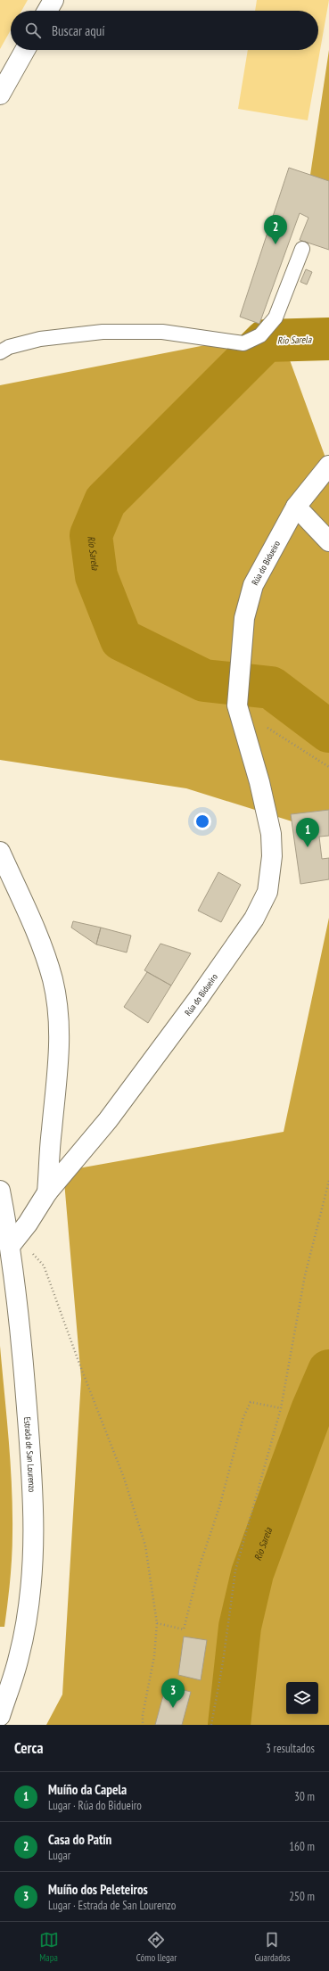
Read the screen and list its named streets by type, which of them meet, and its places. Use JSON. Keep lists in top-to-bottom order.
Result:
{
  "streets": {
    "street": ["Rúa do Bidueiro", "Estrada de San Lourenzo"]
  },
  "crossings": [
    ["Rúa do Bidueiro", "Estrada de San Lourenzo"]
  ],
  "water": ["Río Sarela"],
  "page": {
    "search": "Buscar aquí",
    "pins": ["2", "1", "3"],
    "heading": ["Cerca", "3 resultados"],
    "list": [
      {
        "mark": "1",
        "name": "Muíño da Capela",
        "note": "Lugar · Rúa do Bidueiro",
        "value": "30 m"
      },
      {
        "mark": "2",
        "name": "Casa do Patín",
        "note": "Lugar",
        "value": "160 m"
      },
      {
        "mark": "3",
        "name": "Muíño dos Peleteiros",
        "note": "Lugar · Estrada de San Lourenzo",
        "value": "250 m"
      }
    ],
    "nav": ["Mapa", "Cómo llegar", "Guardados"]
  }
}
